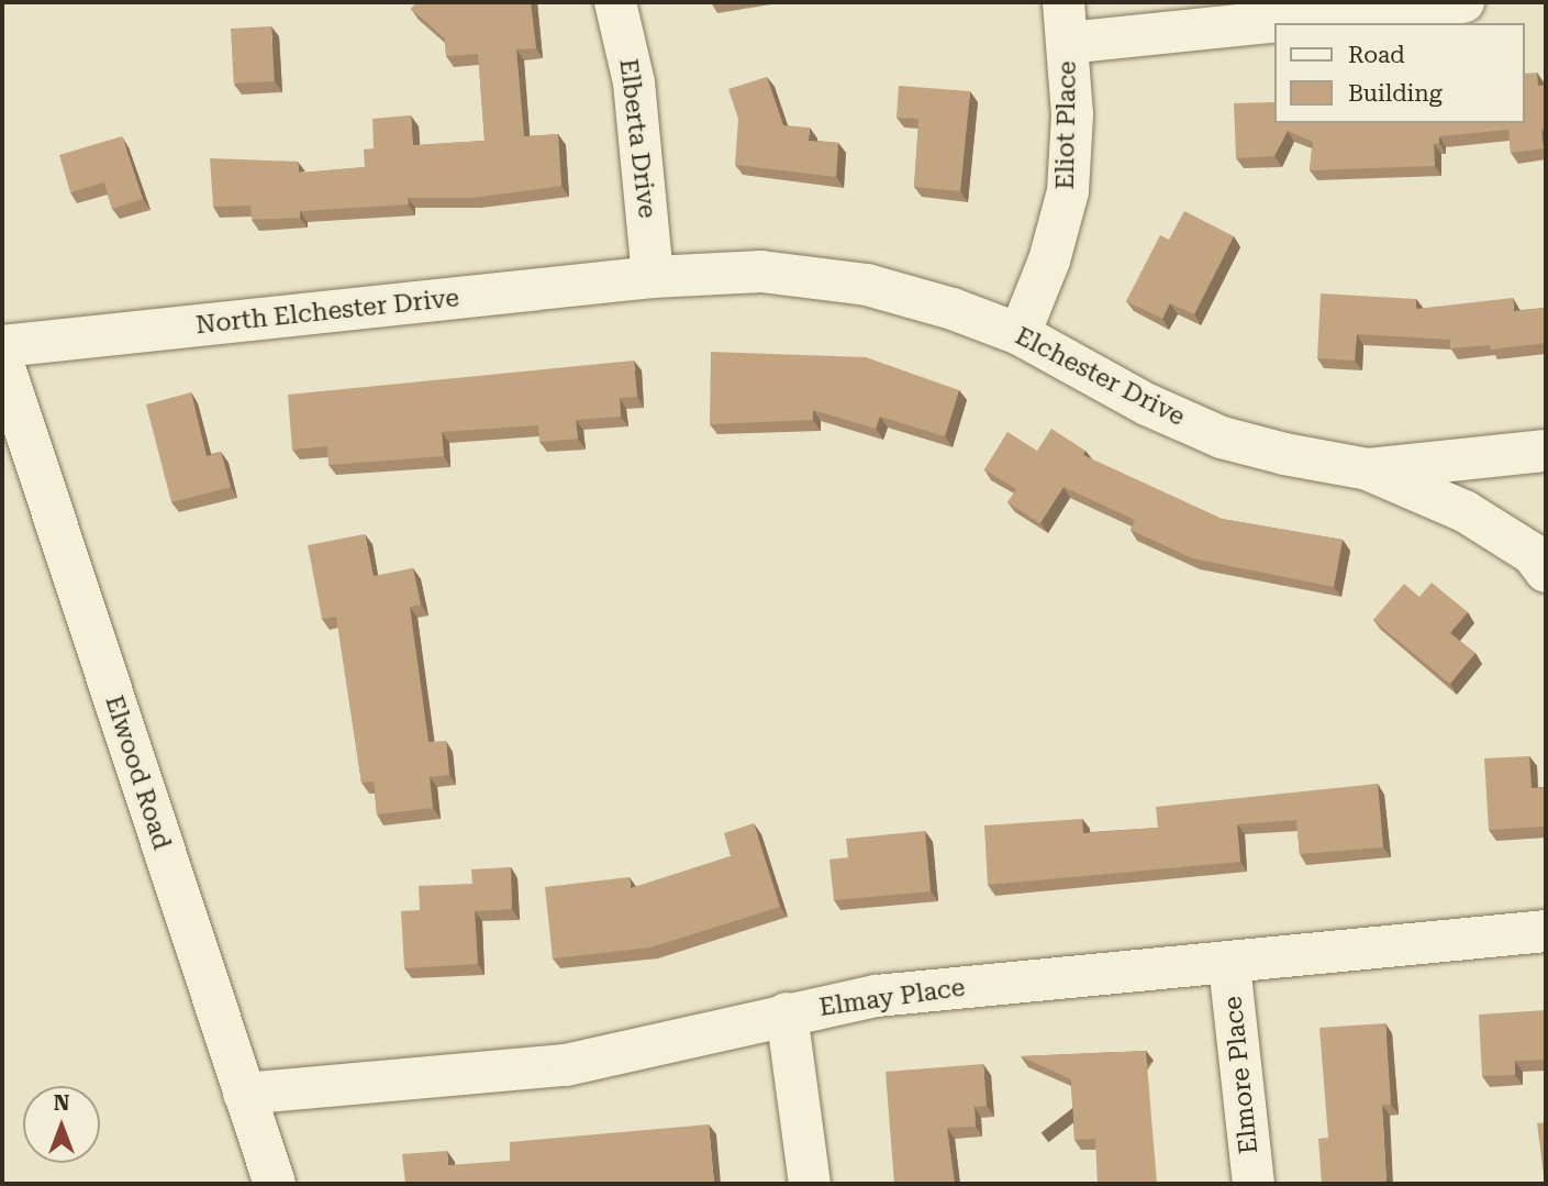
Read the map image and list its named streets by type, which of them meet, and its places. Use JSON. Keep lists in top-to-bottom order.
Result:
{
  "streets": {
    "street": [
      "Eliot Place",
      "Elberta Drive",
      "North Elchester Drive",
      "Elchester Drive",
      "Elwood Road",
      "Elmay Place",
      "Elmore Place"
    ]
  },
  "crossings": [
    ["Eliot Place", "Elchester Drive"],
    ["Elberta Drive", "North Elchester Drive"],
    ["Elberta Drive", "Elchester Drive"],
    ["North Elchester Drive", "Elchester Drive"],
    ["Elwood Road", "Elmay Place"],
    ["Elmay Place", "Elmore Place"]
  ],
  "legend": ["Road", "Building"],
  "north": "top"
}
